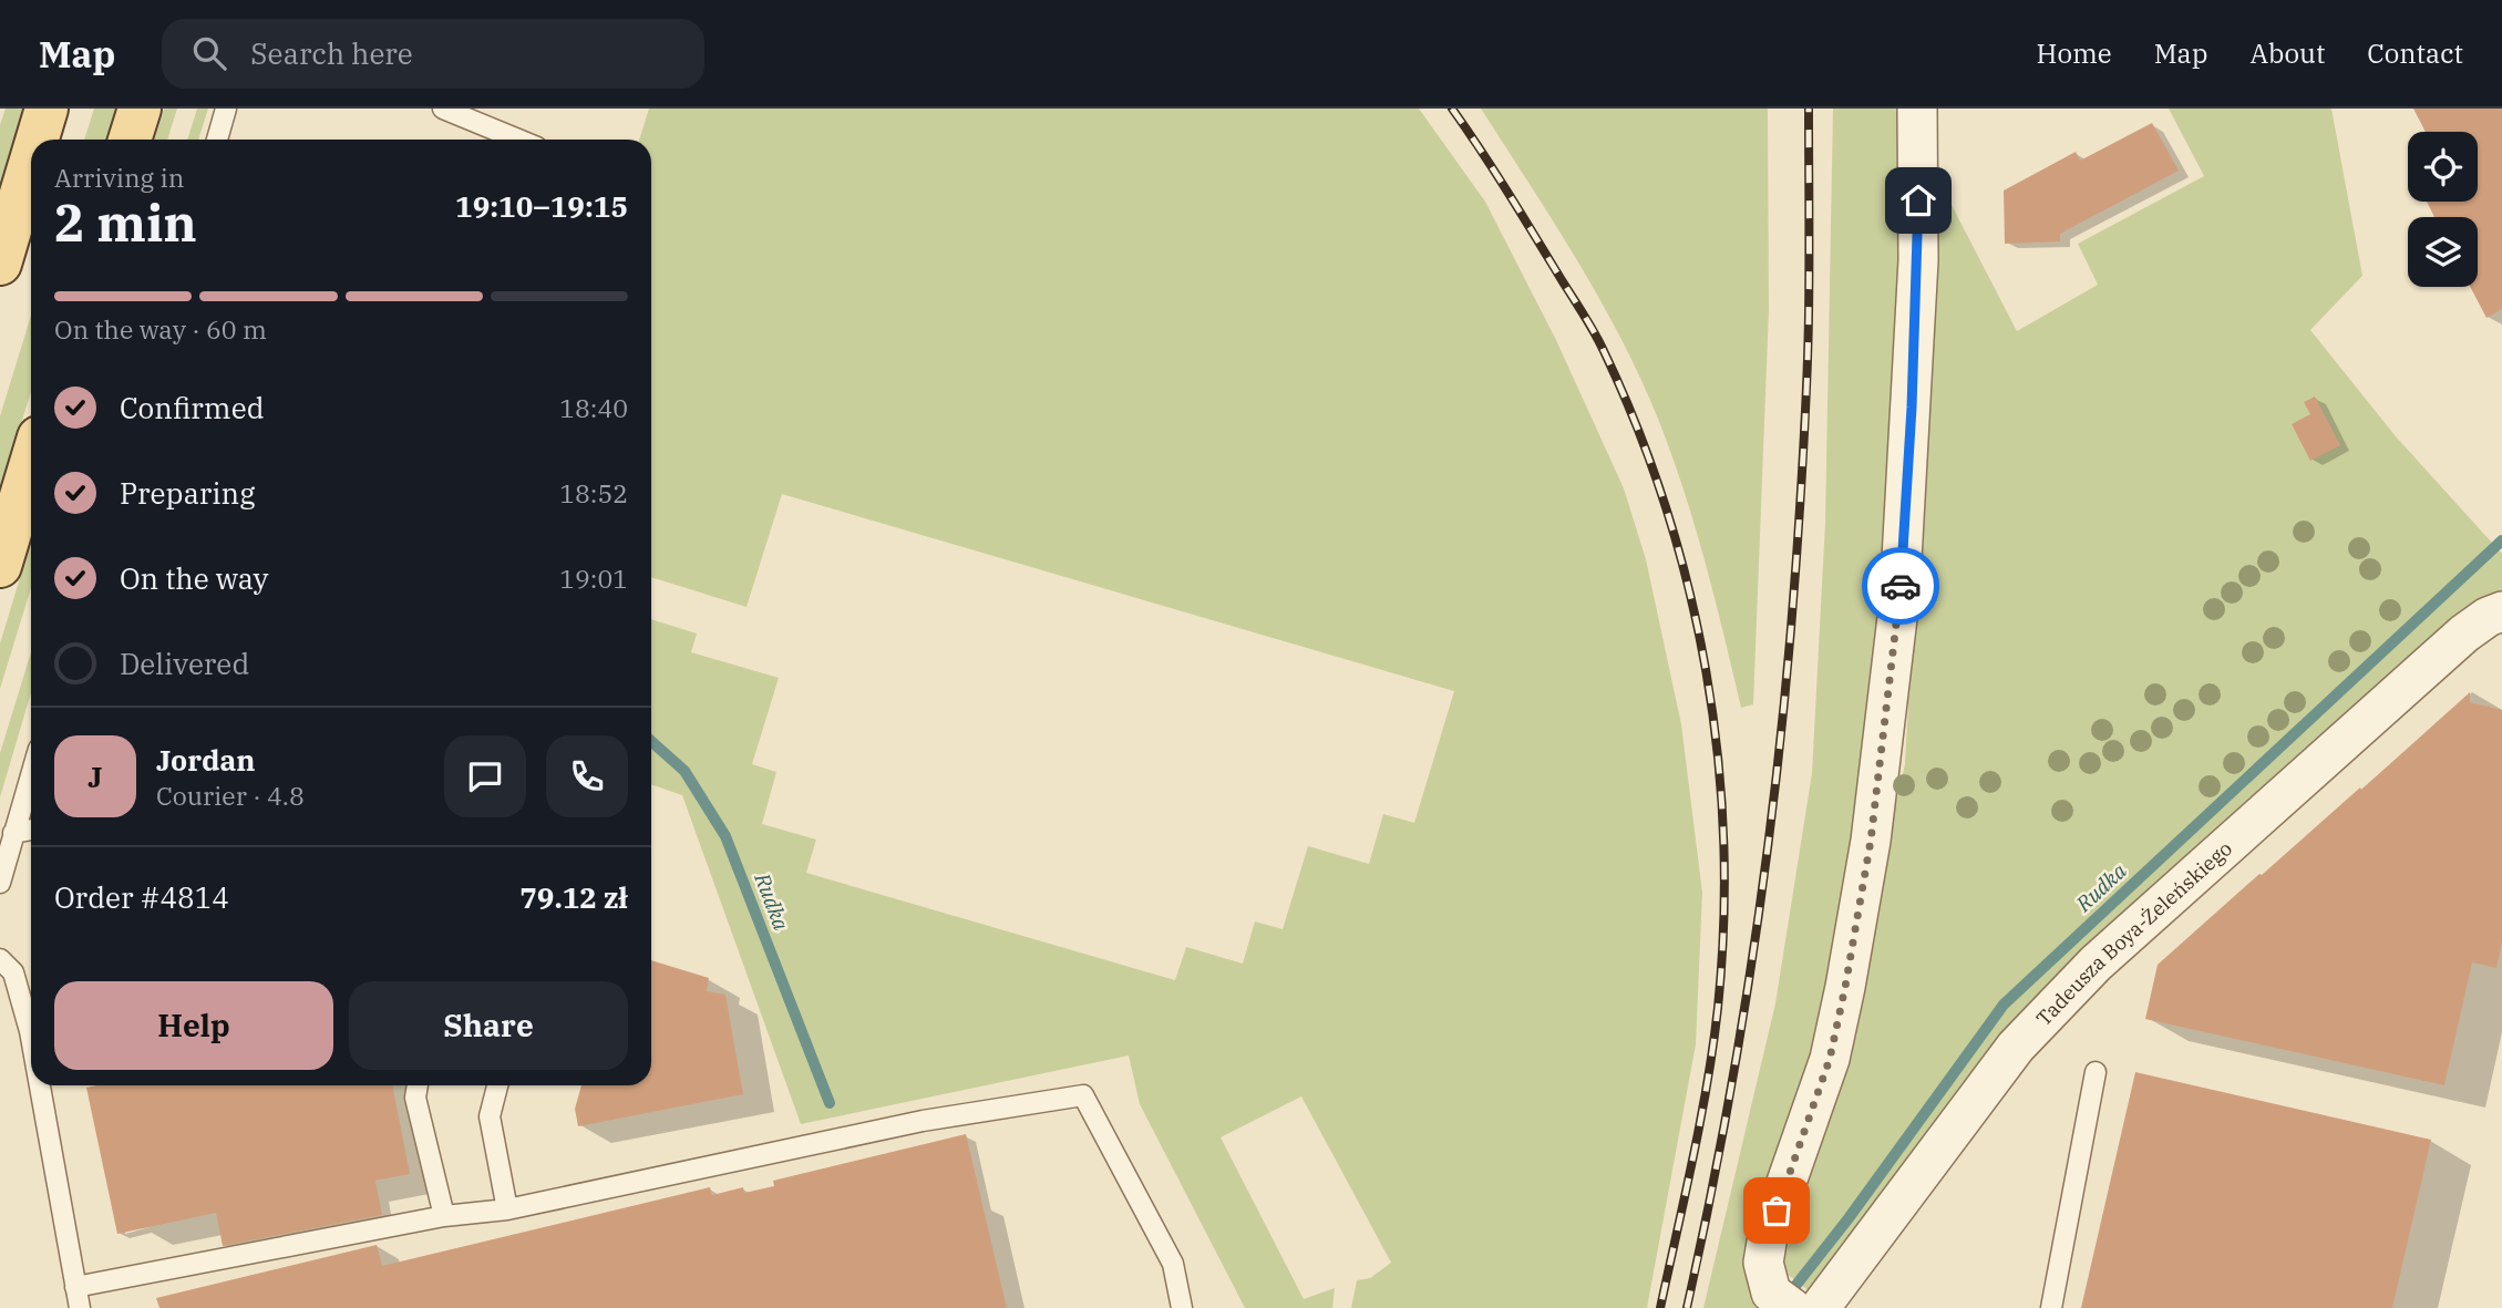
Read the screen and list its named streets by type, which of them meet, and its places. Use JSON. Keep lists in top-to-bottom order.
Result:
{
  "streets": {
    "street": ["Tadeusza Boya-Żeleńskiego"]
  },
  "water": ["Rudka"],
  "page": {
    "header": "Map",
    "search": "Search here",
    "nav": [
      "Home",
      "Map",
      "About",
      "Contact"
    ],
    "heading": ["2 min", "Arriving in", "19:10–19:15"],
    "panel": [
      "Jordan",
      "Courier · 4.8",
      "Order #4814",
      "79.12 zł"
    ],
    "bar": "On the way · 60 m",
    "list": [
      ["Confirmed", "18:40"],
      ["Preparing", "18:52"],
      ["On the way", "19:01"],
      "Delivered"
    ],
    "round": "J",
    "buttons": ["Help", "Share"]
  }
}
